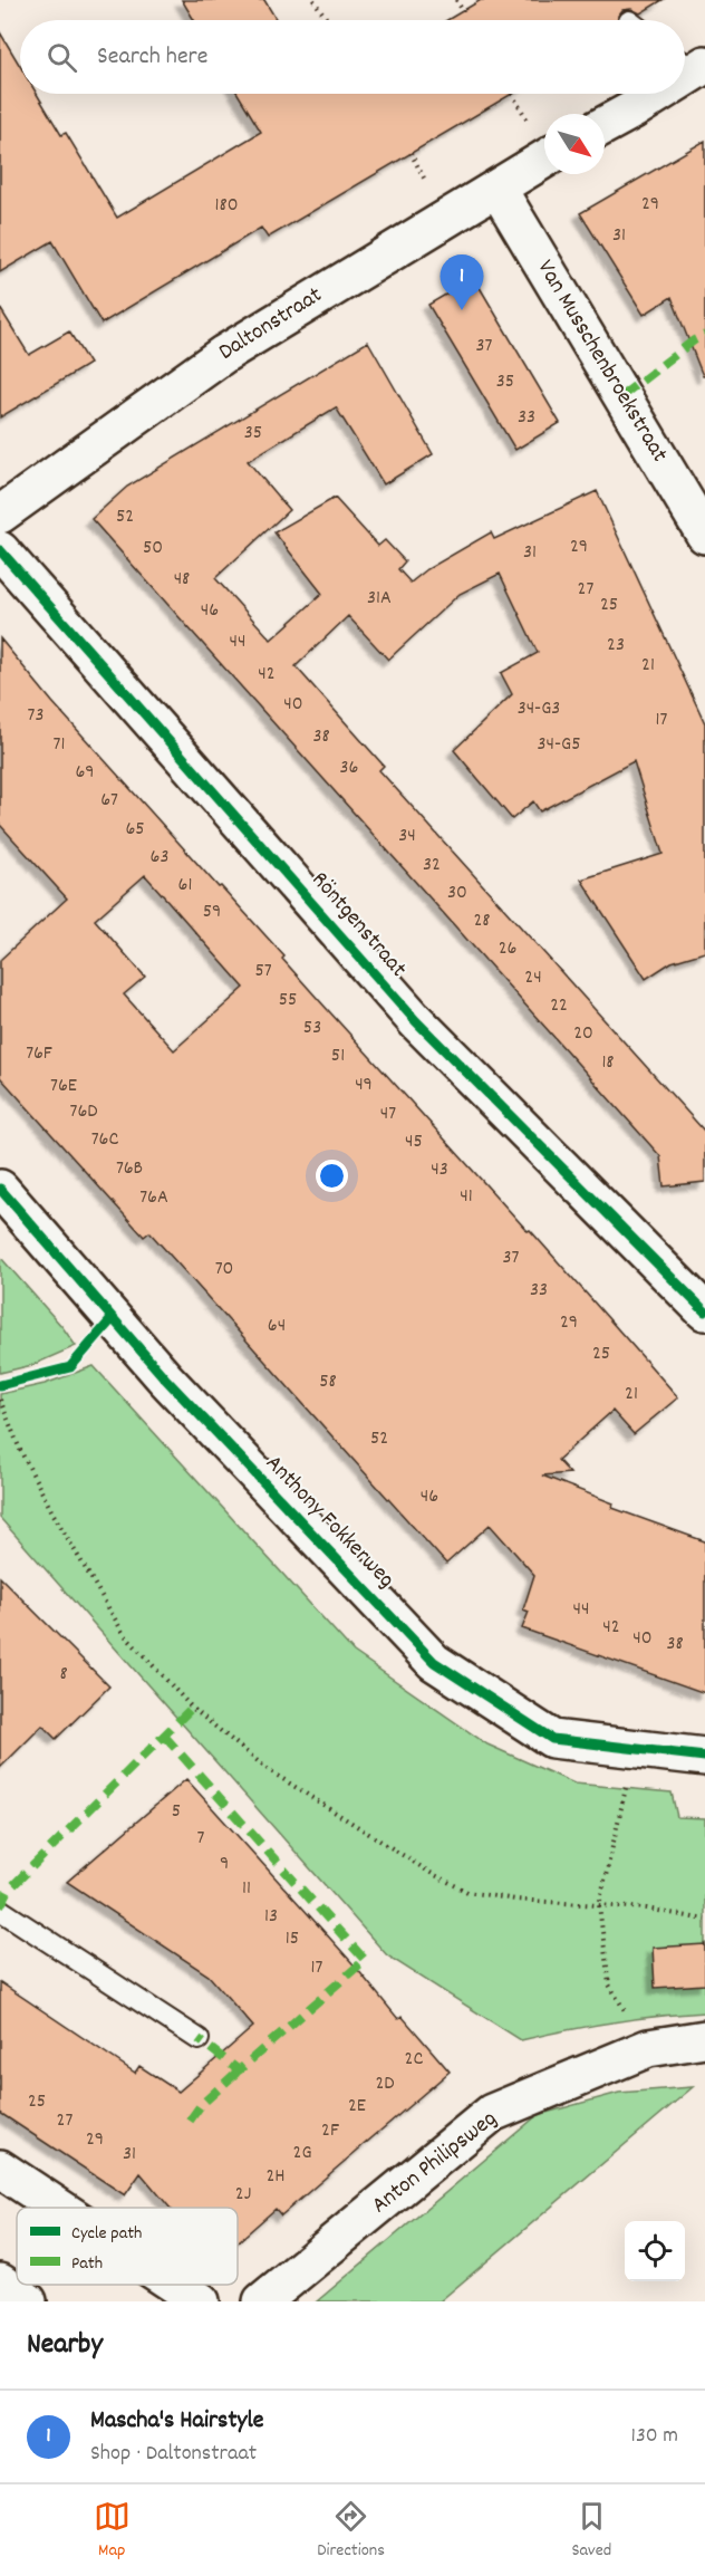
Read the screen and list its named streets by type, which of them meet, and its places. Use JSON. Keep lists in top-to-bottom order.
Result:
{
  "streets": {
    "street": [
      "Daltonstraat",
      "Van Musschenbroekstraat",
      "Röntgenstraat",
      "Anthony Fokkerweg",
      "Anton Philipsweg"
    ]
  },
  "crossings": [
    ["Daltonstraat", "Van Musschenbroekstraat"]
  ],
  "house_numbers": [
    "29",
    "180",
    "31",
    "37",
    "35",
    "33",
    "35",
    "52",
    "29",
    "50",
    "31",
    "48",
    "27",
    "31A",
    "25",
    "46",
    "44",
    "23",
    "21",
    "42",
    "40",
    "34-G3",
    "73",
    "17",
    "38",
    "71",
    "34-G5",
    "36",
    "69",
    "67",
    "65",
    "34",
    "63",
    "32",
    "61",
    "30",
    "59",
    "28",
    "26",
    "57",
    "24",
    "55",
    "22",
    "53",
    "20",
    "76F",
    "51",
    "18",
    "49",
    "76E",
    "76D",
    "47",
    "76C",
    "45",
    "76B",
    "43",
    "41",
    "76A",
    "37",
    "70",
    "33",
    "29",
    "64",
    "25",
    "58",
    "21",
    "52",
    "46",
    "44",
    "42",
    "40",
    "38",
    "8",
    "5",
    "7",
    "9",
    "11",
    "13",
    "15",
    "17",
    "2C",
    "2D",
    "25",
    "2E",
    "27",
    "2F",
    "29",
    "2G",
    "31",
    "2H",
    "2J"
  ],
  "legend": ["Cycle path", "Path"],
  "north": "bottom right",
  "page": {
    "search": "Search here",
    "pins": "1",
    "heading": "Nearby",
    "list": [
      {
        "mark": "1",
        "name": "Mascha's Hairstyle",
        "note": "Shop · Daltonstraat",
        "value": "130 m"
      }
    ],
    "nav": ["Map", "Directions", "Saved"]
  }
}
